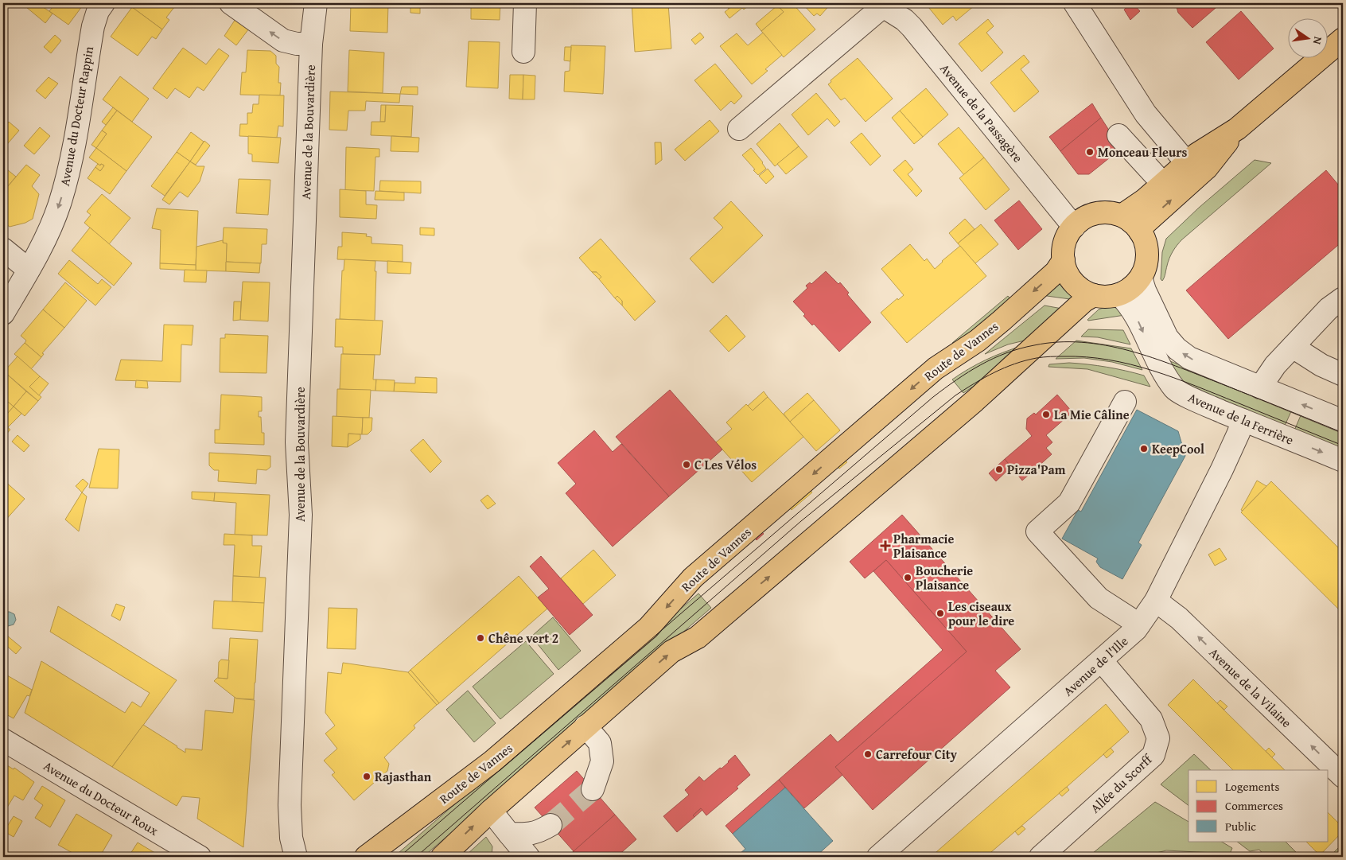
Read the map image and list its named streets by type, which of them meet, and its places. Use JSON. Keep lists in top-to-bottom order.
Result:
{
  "streets": {
    "main road": ["Route de Vannes"],
    "street": [
      "Avenue de la Passagère",
      "Avenue du Docteur Rappin",
      "Avenue de la Bouvardière",
      "Avenue de la Ferrière",
      "Avenue de l'Ille",
      "Avenue de la Vilaine",
      "Allée du Scorff",
      "Avenue du Docteur Roux"
    ]
  },
  "crossings": [
    ["Avenue de la Passagère", "Route de Vannes"],
    ["Avenue de la Passagère", "Avenue de la Ferrière"],
    ["Route de Vannes", "Avenue de la Ferrière"],
    ["Avenue de la Ferrière", "Avenue de l'Ille"],
    ["Avenue de l'Ille", "Avenue de la Vilaine"],
    ["Avenue de l'Ille", "Allée du Scorff"]
  ],
  "one_way": ["Avenue du Docteur Rappin", "Avenue de la Vilaine"],
  "places": {
    "other": [
      "Monceau Fleurs",
      "La Mie Câline",
      "KeepCool",
      "C Les Vélos",
      "Pizza'Pam",
      "Boucherie Plaisance",
      "Les ciseaux pour le dire",
      "Chêne vert 2",
      "Carrefour City",
      "Rajasthan"
    ],
    "health": ["Pharmacie Plaisance"]
  },
  "legend": ["Logements", "Commerces", "Public"],
  "north": "right"
}
